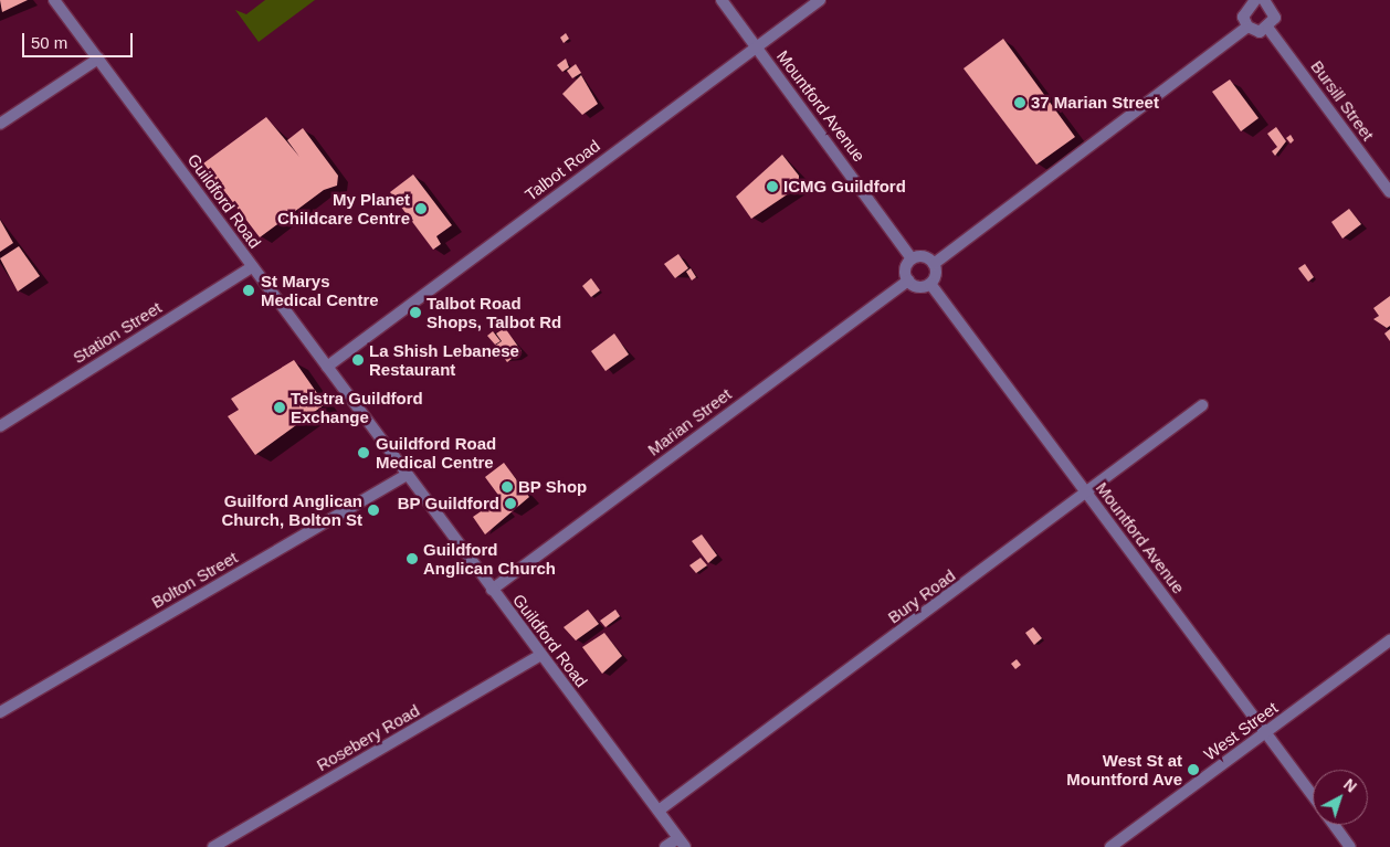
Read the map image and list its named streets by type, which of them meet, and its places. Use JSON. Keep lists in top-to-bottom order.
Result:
{
  "streets": {
    "street": [
      "Bursill Street",
      "Mountford Avenue",
      "Talbot Road",
      "Guildford Road",
      "Station Street",
      "Marian Street",
      "Bolton Street",
      "Bury Road",
      "West Street",
      "Rosebery Road"
    ]
  },
  "crossings": [
    ["Mountford Avenue", "Talbot Road"],
    ["Mountford Avenue", "Marian Street"],
    ["Mountford Avenue", "Bury Road"],
    ["Mountford Avenue", "West Street"],
    ["Talbot Road", "Guildford Road"],
    ["Guildford Road", "Station Street"],
    ["Guildford Road", "Marian Street"],
    ["Guildford Road", "Bolton Street"],
    ["Guildford Road", "Bury Road"],
    ["Guildford Road", "Rosebery Road"]
  ],
  "places": [
    "37 Marian Street",
    "ICMG Guildford",
    "My Planet Childcare Centre",
    "St Marys Medical Centre",
    "Talbot Road Shops, Talbot Rd",
    "La Shish Lebanese Restaurant",
    "Telstra Guildford Exchange",
    "Guildford Road Medical Centre",
    "BP Shop",
    "BP Guildford",
    "Guilford Anglican Church, Bolton St",
    "Guildford Anglican Church",
    "West St at Mountford Ave"
  ],
  "scale_bar": "50 m",
  "north": "top right"
}
